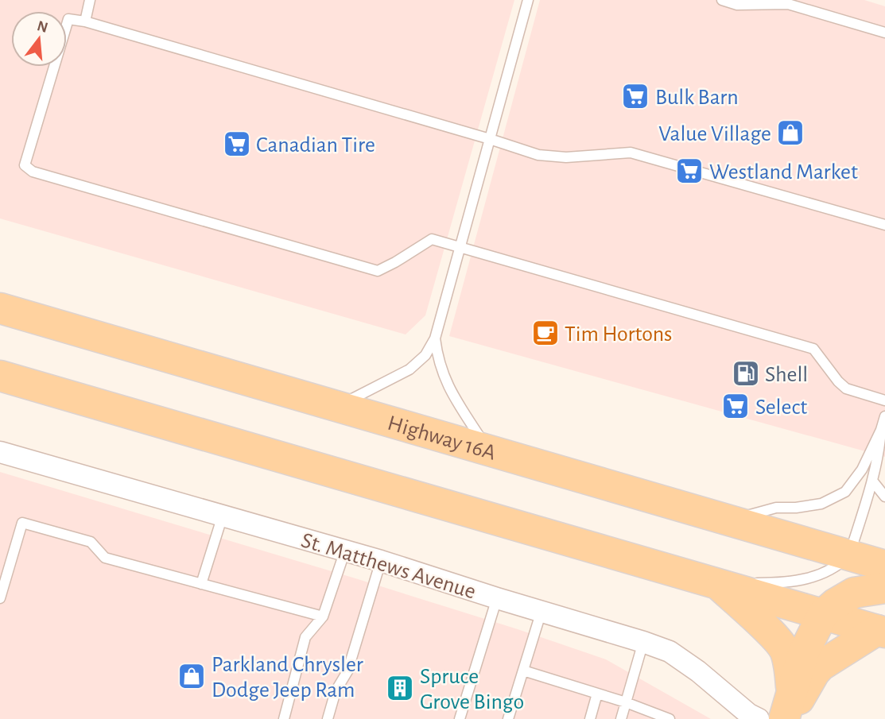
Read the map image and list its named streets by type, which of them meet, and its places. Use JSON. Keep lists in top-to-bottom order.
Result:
{
  "streets": {
    "main road": ["Highway 16A"],
    "street": ["St. Matthews Avenue"]
  },
  "places": {
    "supermarket": [
      "Bulk Barn",
      "Canadian Tire",
      "Westland Market",
      "Select"
    ],
    "shop": ["Value Village", "Parkland Chrysler Dodge Jeep Ram"],
    "cafe": ["Tim Hortons"],
    "fuel station": ["Shell"],
    "building": ["Spruce Grove Bingo"]
  },
  "north": "top"
}
